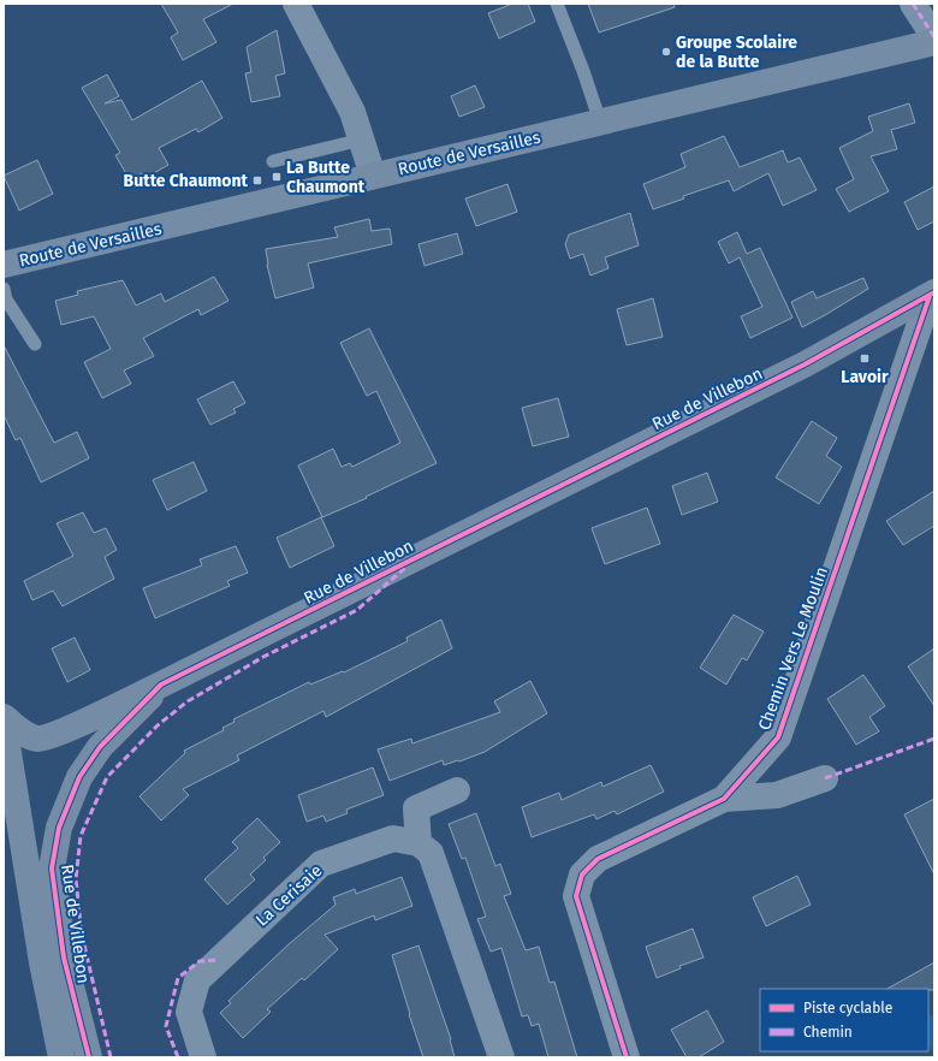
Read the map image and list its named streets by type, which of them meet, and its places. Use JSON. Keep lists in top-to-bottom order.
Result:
{
  "streets": {
    "main road": ["Route de Versailles", "Rue de Villebon"],
    "street": ["Chemin Vers Le Moulin", "La Cerisaie"]
  },
  "crossings": [
    ["Rue de Villebon", "Chemin Vers Le Moulin"]
  ],
  "places": {
    "other": ["Groupe Scolaire de la Butte"],
    "transit": ["La Butte Chaumont", "Butte Chaumont", "Lavoir"]
  },
  "legend": ["Piste cyclable", "Chemin"]
}
